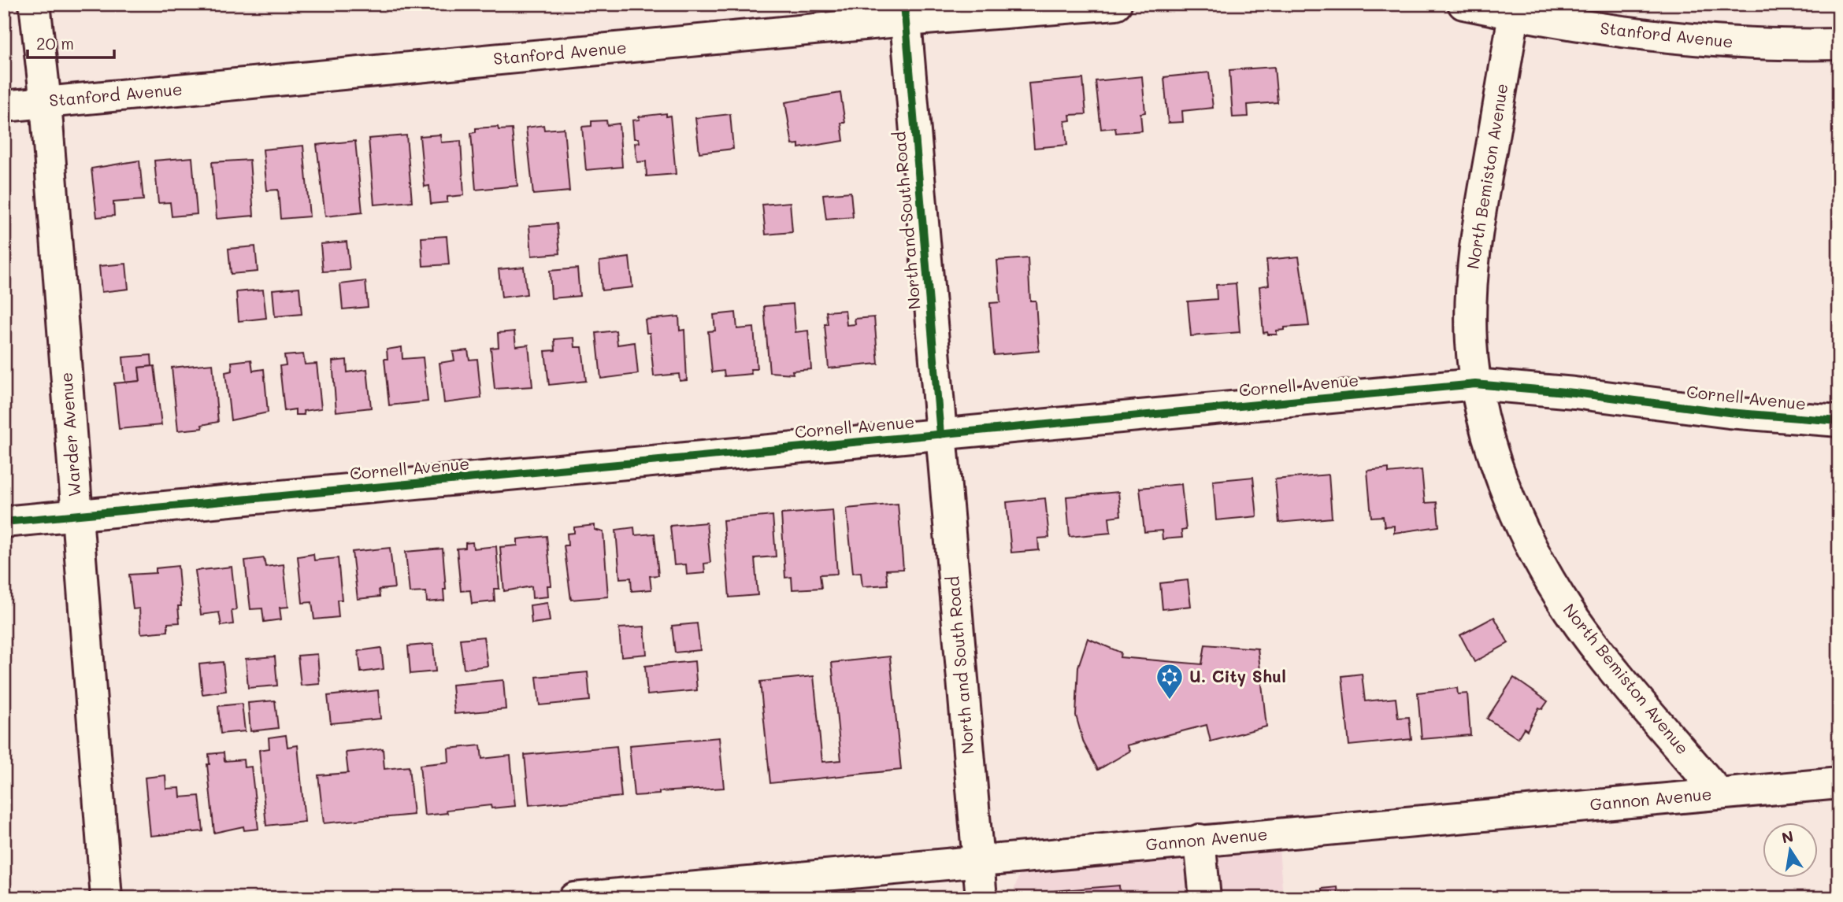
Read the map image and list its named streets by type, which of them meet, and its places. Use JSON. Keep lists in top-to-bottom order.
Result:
{
  "streets": {
    "street": [
      "Stanford Avenue",
      "North Bemiston Avenue",
      "North and South Road",
      "Cornell Avenue",
      "Warder Avenue",
      "Gannon Avenue"
    ]
  },
  "crossings": [
    ["Stanford Avenue", "North Bemiston Avenue"],
    ["Stanford Avenue", "North and South Road"],
    ["Stanford Avenue", "Warder Avenue"],
    ["North Bemiston Avenue", "Cornell Avenue"],
    ["North Bemiston Avenue", "Gannon Avenue"],
    ["North and South Road", "Cornell Avenue"],
    ["North and South Road", "Gannon Avenue"],
    ["Cornell Avenue", "Warder Avenue"]
  ],
  "places": {
    "synagogue": ["U. City Shul"]
  },
  "scale_bar": "20 m",
  "north": "top"
}
